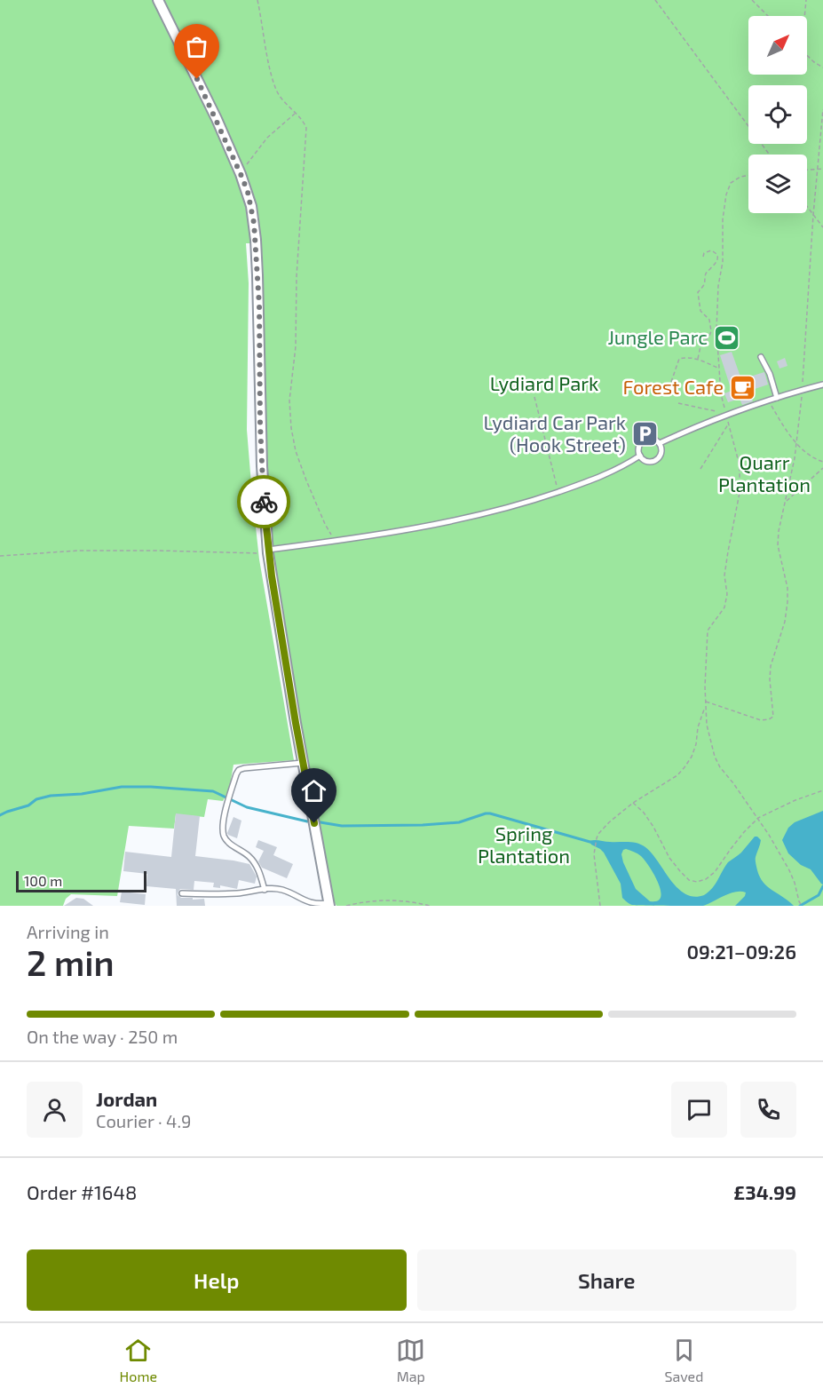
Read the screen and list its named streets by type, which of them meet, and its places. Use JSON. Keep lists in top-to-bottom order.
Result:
{
  "parks": ["Lydiard Park", "Quarr Plantation", "Spring Plantation"],
  "places": {
    "sports": ["Jungle Parc"],
    "cafe": ["Forest Cafe"],
    "parking": ["Lydiard Car Park (Hook Street)"]
  },
  "scale_bar": "100 m",
  "north": "top right",
  "page": {
    "scale": "100 m",
    "heading": ["2 min", "Arriving in", "09:21–09:26"],
    "panel": [
      "Jordan",
      "Courier · 4.9",
      "Order #1648",
      "£34.99"
    ],
    "bar": "On the way · 250 m",
    "buttons": ["Help", "Share"],
    "tabs": ["Home", "Map", "Saved"]
  }
}
